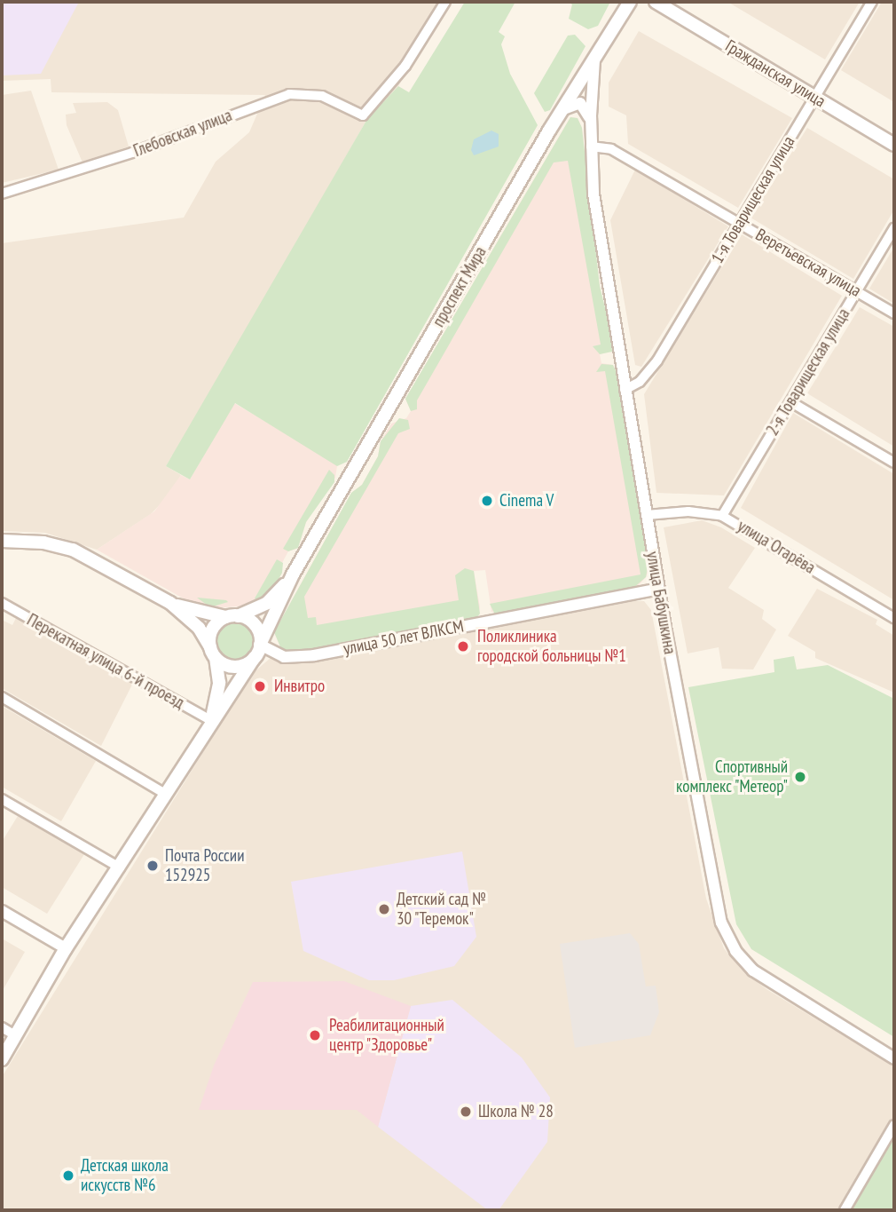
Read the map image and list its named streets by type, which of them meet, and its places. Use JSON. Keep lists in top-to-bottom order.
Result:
{
  "streets": {
    "main road": ["Гражданская улица", "проспект Мира"],
    "street": [
      "Глебовская улица",
      "1-я Товарищеская улица",
      "Веретьевская улица",
      "2-я Товарищеская улица",
      "улица Огарёва",
      "улица Бабушкина",
      "улица 50 лет ВЛКСМ",
      "Перекатная улица 6-й проезд"
    ]
  },
  "crossings": [
    ["Гражданская улица", "1-я Товарищеская улица"],
    ["1-я Товарищеская улица", "Веретьевская улица"],
    ["1-я Товарищеская улица", "улица Бабушкина"],
    ["Веретьевская улица", "2-я Товарищеская улица"],
    ["Веретьевская улица", "улица Бабушкина"],
    ["проспект Мира", "улица Бабушкина"],
    ["проспект Мира", "улица 50 лет ВЛКСМ"],
    ["2-я Товарищеская улица", "улица Огарёва"],
    ["улица Огарёва", "улица Бабушкина"],
    ["улица Бабушкина", "улица 50 лет ВЛКСМ"]
  ],
  "places": [
    "Cinema V",
    "Поликлиника городской больницы №1",
    "Инвитро",
    "Спортивный комплекс \"Метеор\"",
    "Почта России 152925",
    "Детский сад № 30 \"Теремок\"",
    "Реабилитационный центр \"Здоровье\"",
    "Школа № 28",
    "Детская школа искусств №6"
  ]
}
